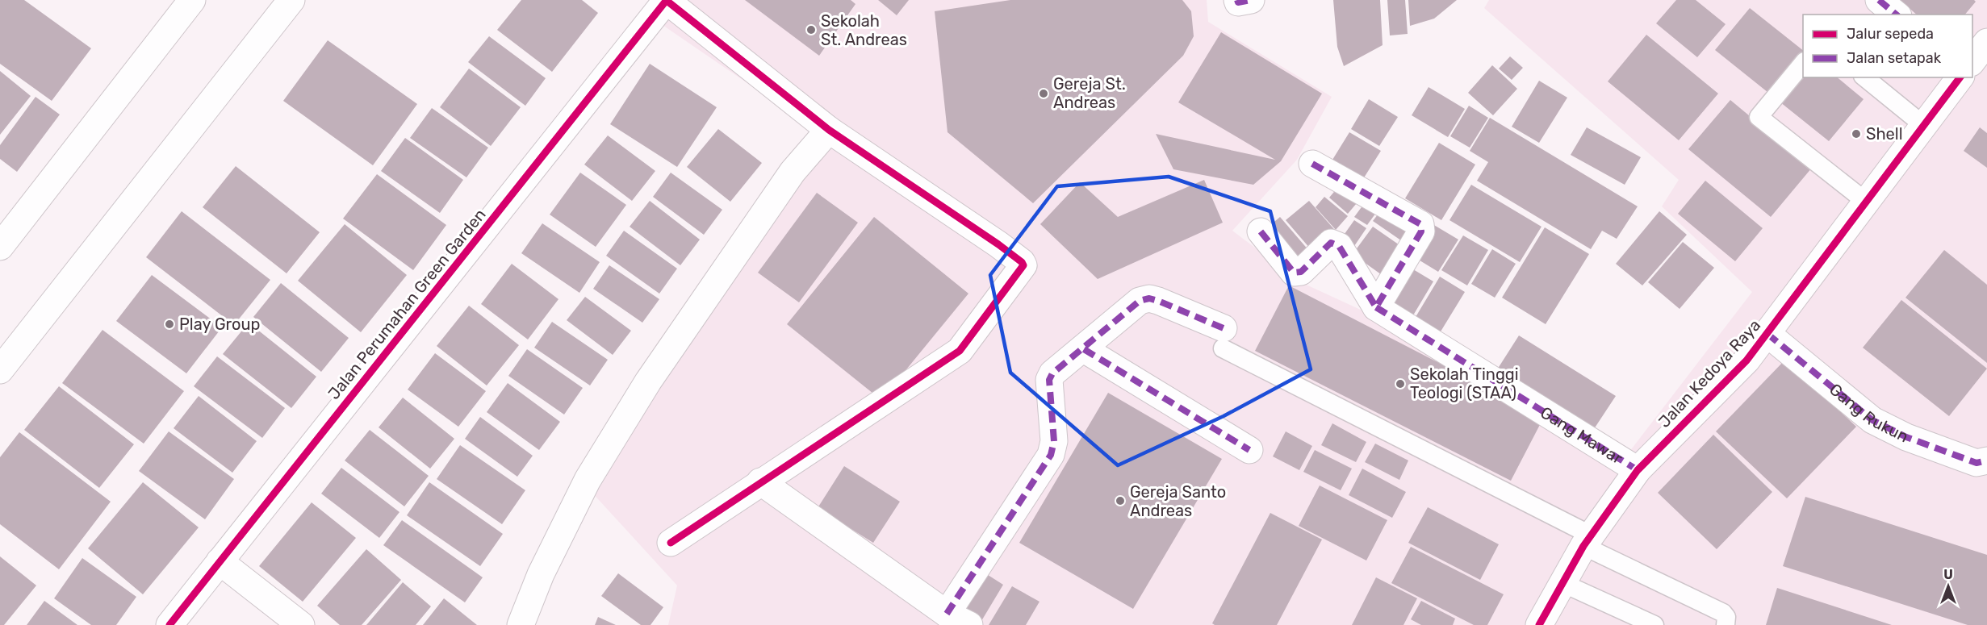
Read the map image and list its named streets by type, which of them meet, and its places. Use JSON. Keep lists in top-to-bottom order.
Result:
{
  "streets": {
    "street": [
      "Jalan Perumahan Green Garden",
      "Jalan Kedoya Raya",
      "Gang Rukun",
      "Gang Mawar"
    ]
  },
  "crossings": [
    ["Jalan Kedoya Raya", "Gang Rukun"],
    ["Jalan Kedoya Raya", "Gang Mawar"]
  ],
  "places": [
    "Sekolah St. Andreas",
    "Gereja St. Andreas",
    "Shell",
    "Play Group",
    "Sekolah Tinggi Teologi (STAA)",
    "Gereja Santo Andreas"
  ],
  "legend": ["Jalur sepeda", "Jalan setapak"],
  "north": "top"
}
